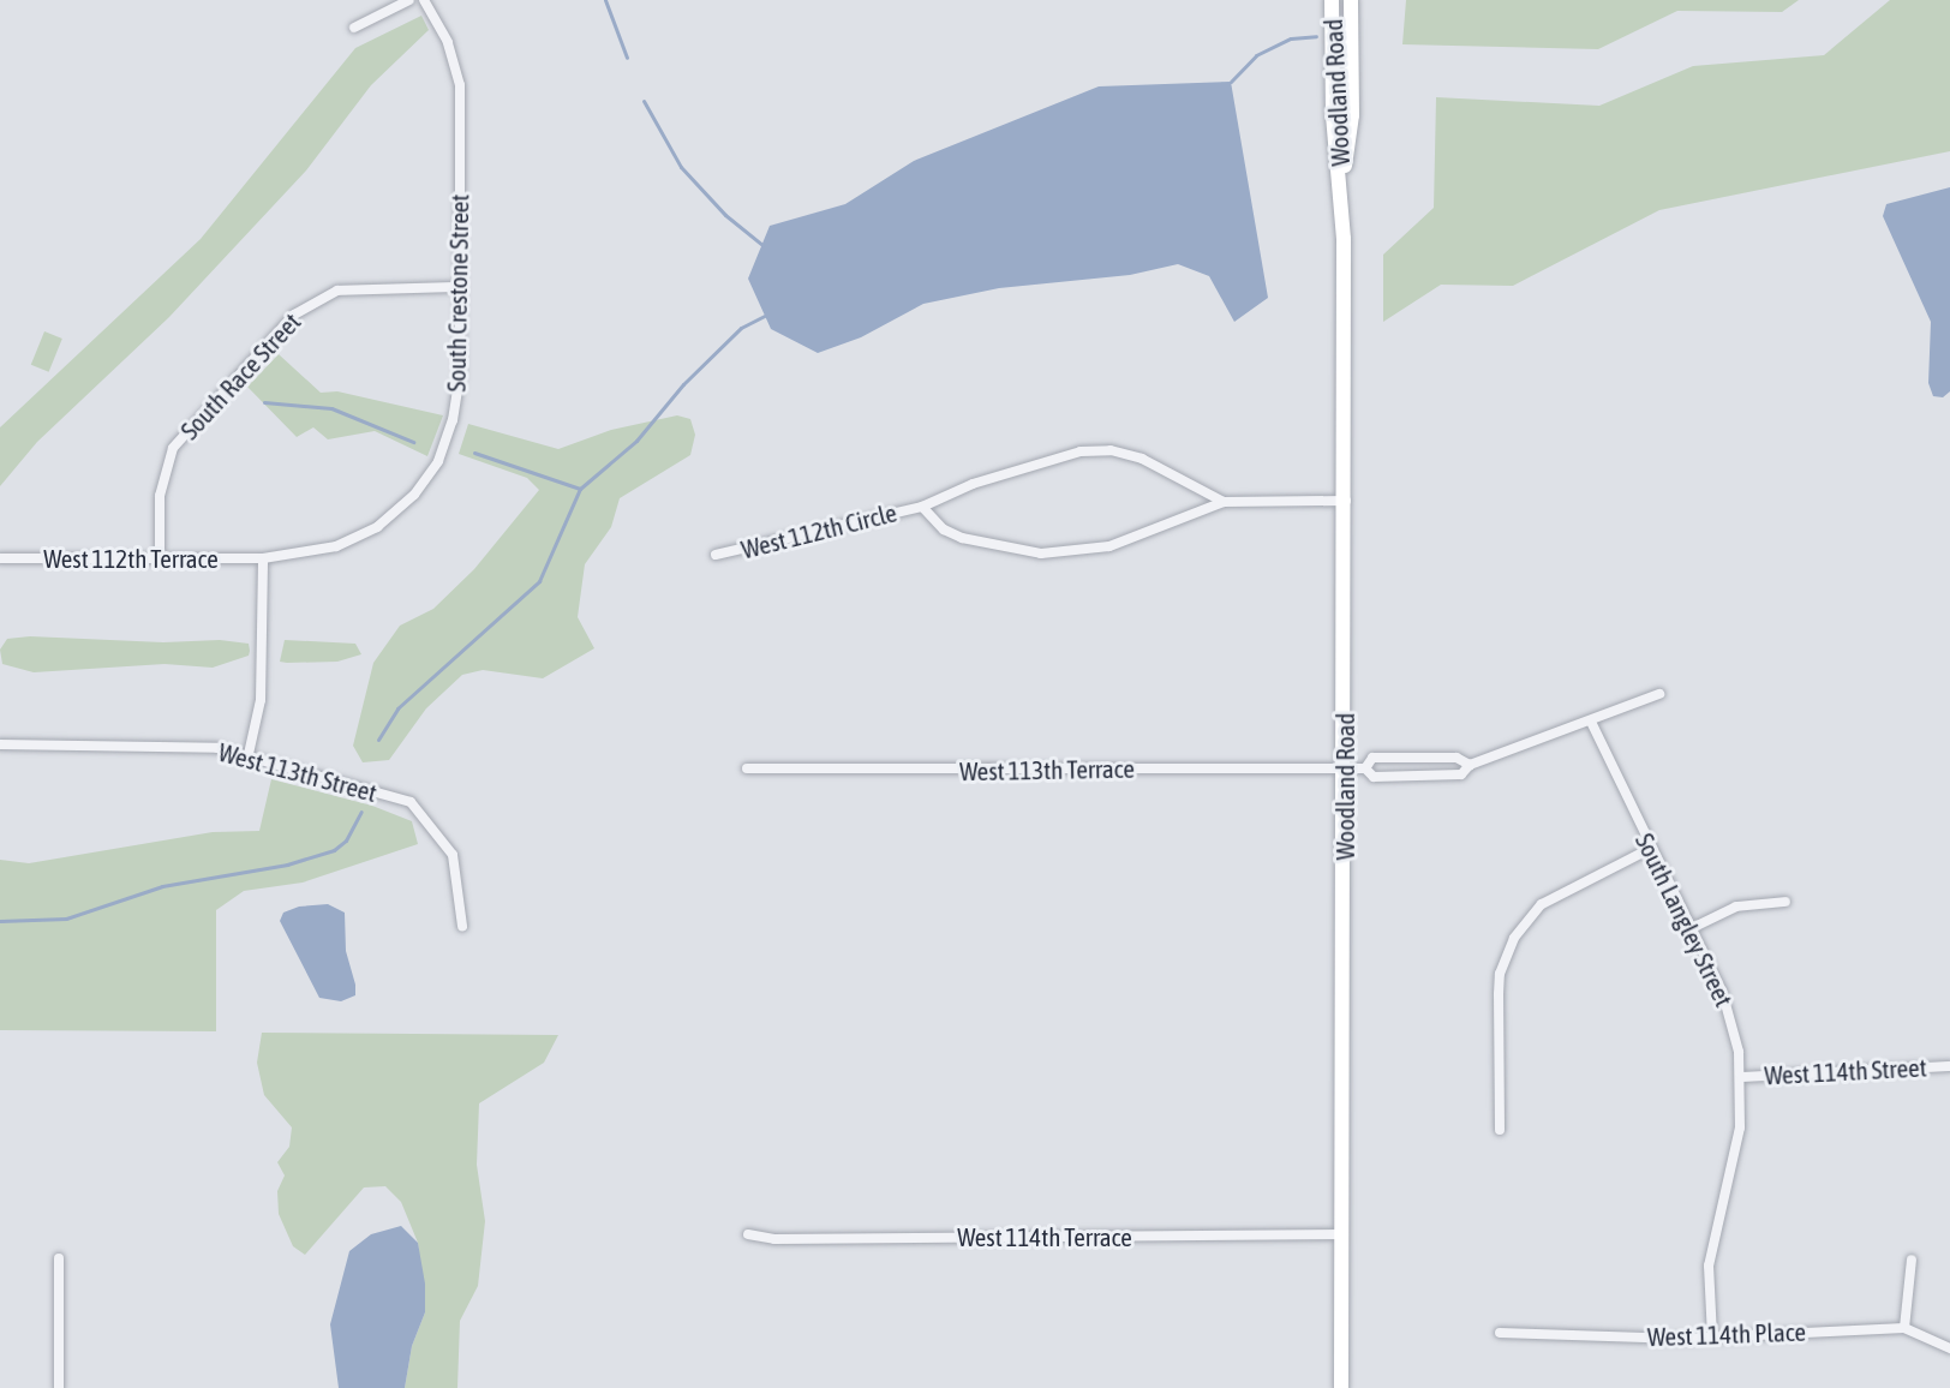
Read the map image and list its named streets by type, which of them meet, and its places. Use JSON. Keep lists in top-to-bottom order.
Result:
{
  "streets": {
    "main road": ["Woodland Road"],
    "street": [
      "South Crestone Street",
      "South Race Street",
      "West 112th Circle",
      "West 112th Terrace",
      "West 113th Terrace",
      "West 113th Street",
      "South Langley Street",
      "West 114th Street",
      "West 114th Terrace",
      "West 114th Place"
    ]
  },
  "crossings": [
    ["Woodland Road", "West 112th Circle"],
    ["Woodland Road", "West 113th Terrace"],
    ["Woodland Road", "West 114th Terrace"],
    ["South Crestone Street", "South Race Street"],
    ["South Crestone Street", "West 112th Terrace"],
    ["South Race Street", "West 112th Terrace"],
    ["South Langley Street", "West 114th Street"],
    ["South Langley Street", "West 114th Place"]
  ]
}
